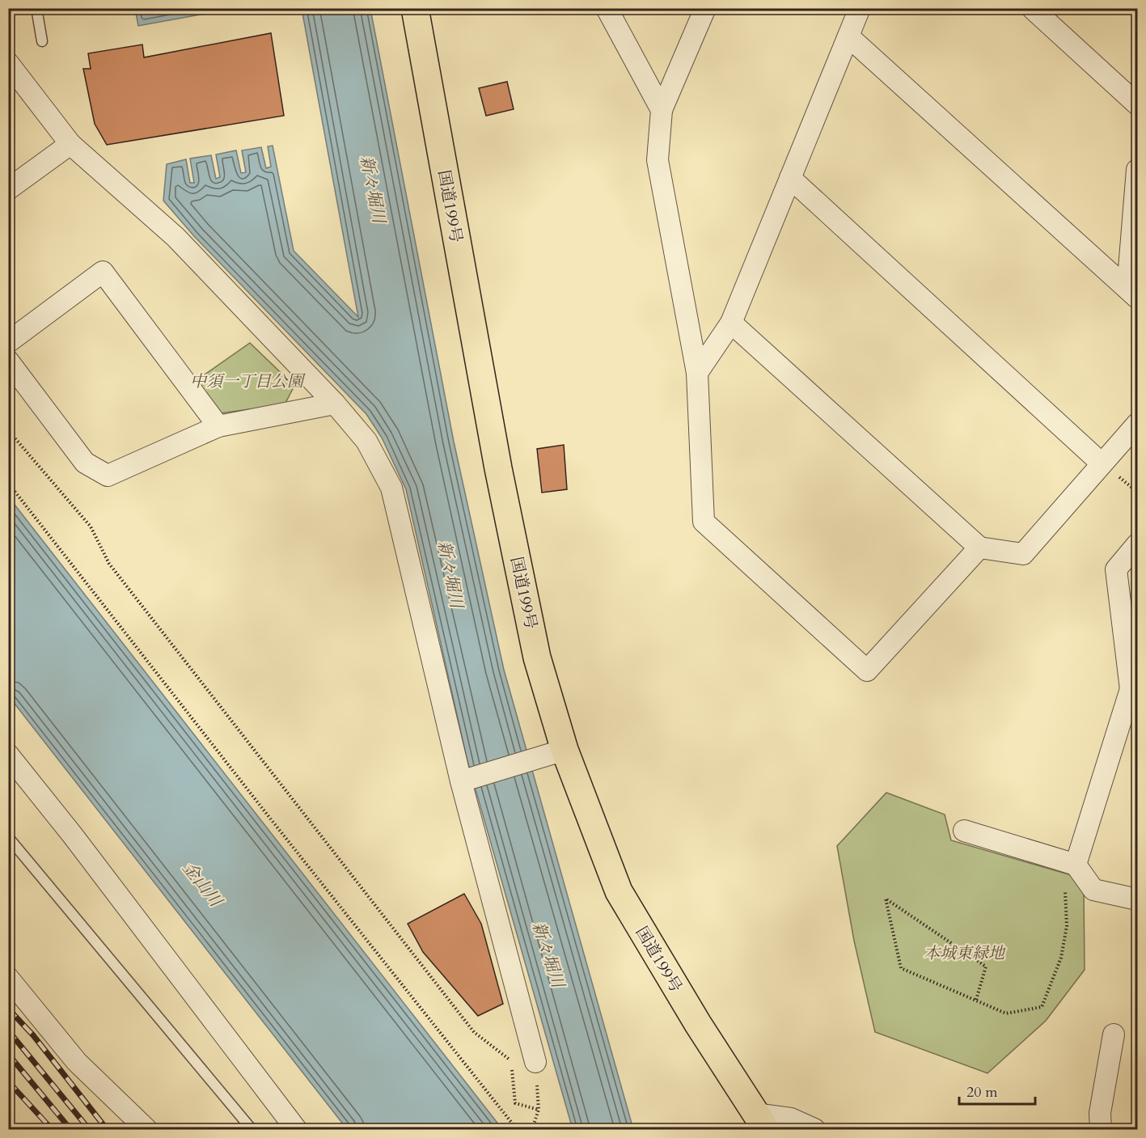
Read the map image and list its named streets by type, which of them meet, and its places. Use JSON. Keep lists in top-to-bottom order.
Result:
{
  "streets": {
    "highway": ["国道199号"]
  },
  "water": ["新々堀川", "金山川"],
  "parks": ["中須一丁目公園", "本城東緑地"],
  "scale_bar": "20 m"
}
